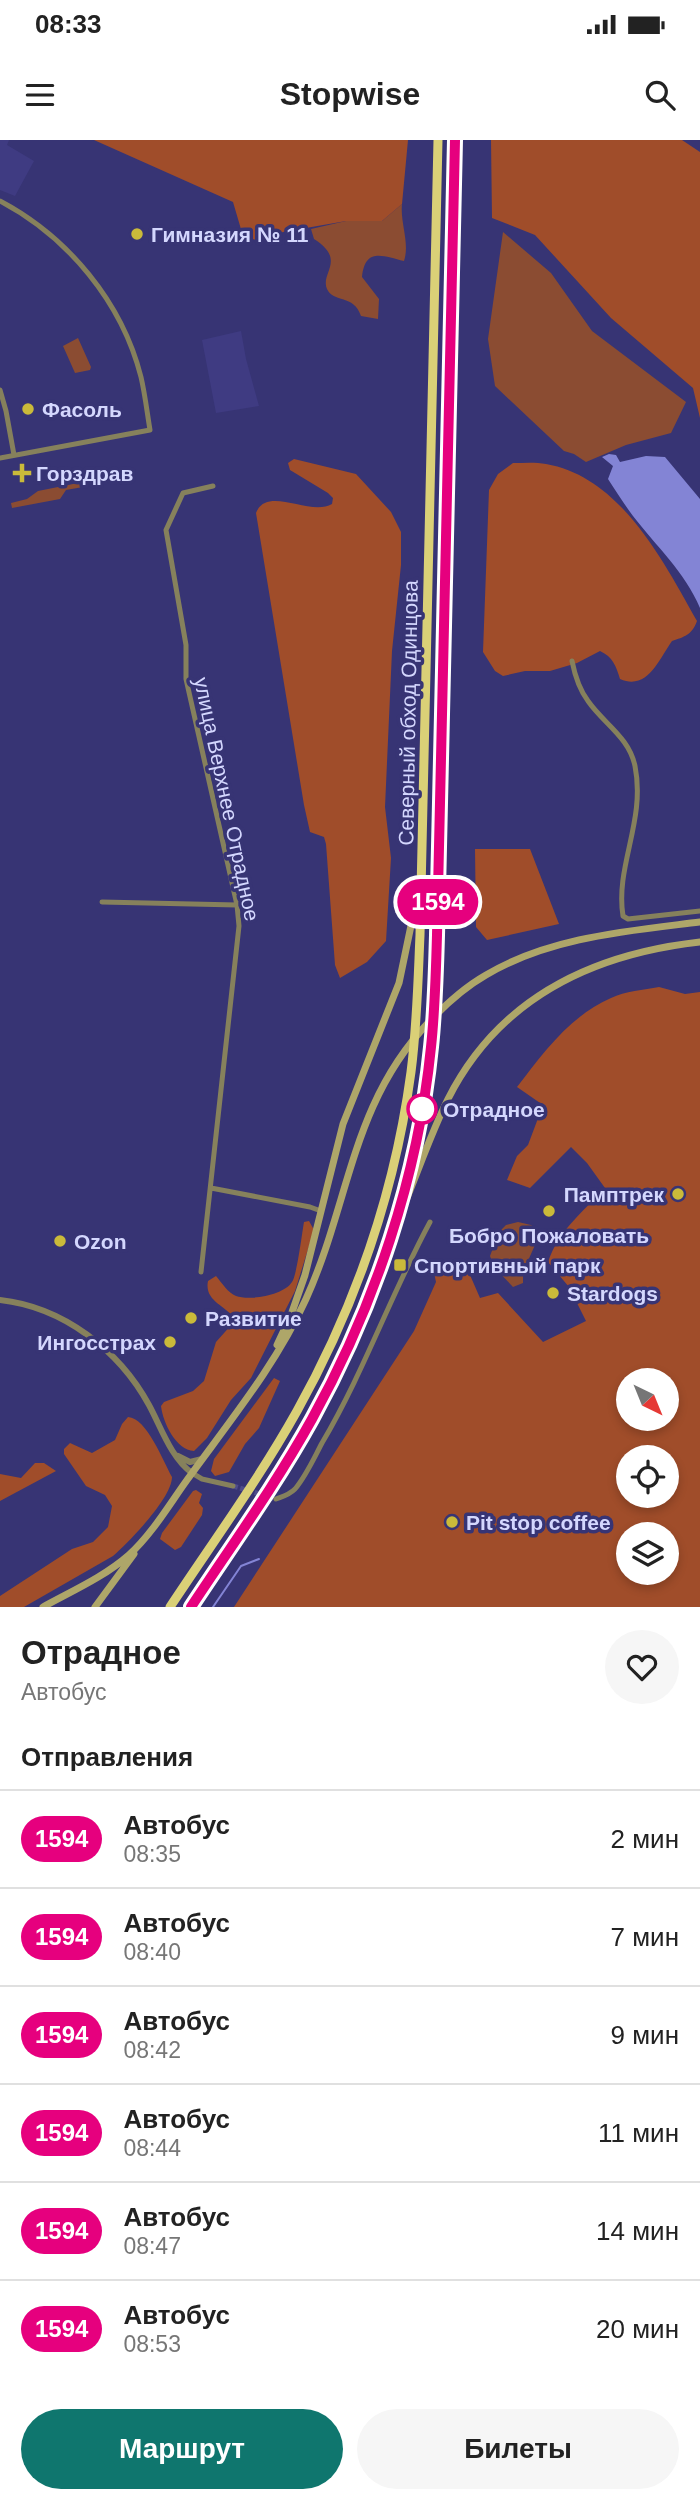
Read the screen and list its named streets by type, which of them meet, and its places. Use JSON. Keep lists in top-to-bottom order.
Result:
{
  "streets": {
    "highway": ["Северный обход Одинцова"],
    "street": ["улица Верхнее Отрадное"]
  },
  "places": {
    "other": [
      "Гимназия № 11",
      "Фасоль",
      "Отрадное",
      "Памптрек",
      "Бобро Пожаловать",
      "Ozon",
      "Stardogs",
      "Развитие",
      "Ингосстрах",
      "Pit stop coffee"
    ],
    "health": ["Горздрав"],
    "transit": ["Спортивный парк"]
  },
  "lines": ["bus line 1594"],
  "north": "bottom right",
  "page": {
    "status": "08:33",
    "header": "Stopwise",
    "on_map": "1594",
    "heading": [
      ["Отрадное", "Автобус"],
      "Отправления"
    ],
    "list": [
      {
        "mark": "1594",
        "name": "Автобус",
        "note": "08:35",
        "value": "2 мин"
      },
      {
        "mark": "1594",
        "name": "Автобус",
        "note": "08:40",
        "value": "7 мин"
      },
      {
        "mark": "1594",
        "name": "Автобус",
        "note": "08:42",
        "value": "9 мин"
      },
      {
        "mark": "1594",
        "name": "Автобус",
        "note": "08:44",
        "value": "11 мин"
      },
      {
        "mark": "1594",
        "name": "Автобус",
        "note": "08:47",
        "value": "14 мин"
      },
      {
        "mark": "1594",
        "name": "Автобус",
        "note": "08:53",
        "value": "20 мин"
      }
    ],
    "buttons": ["Маршрут", "Билеты"]
  }
}
